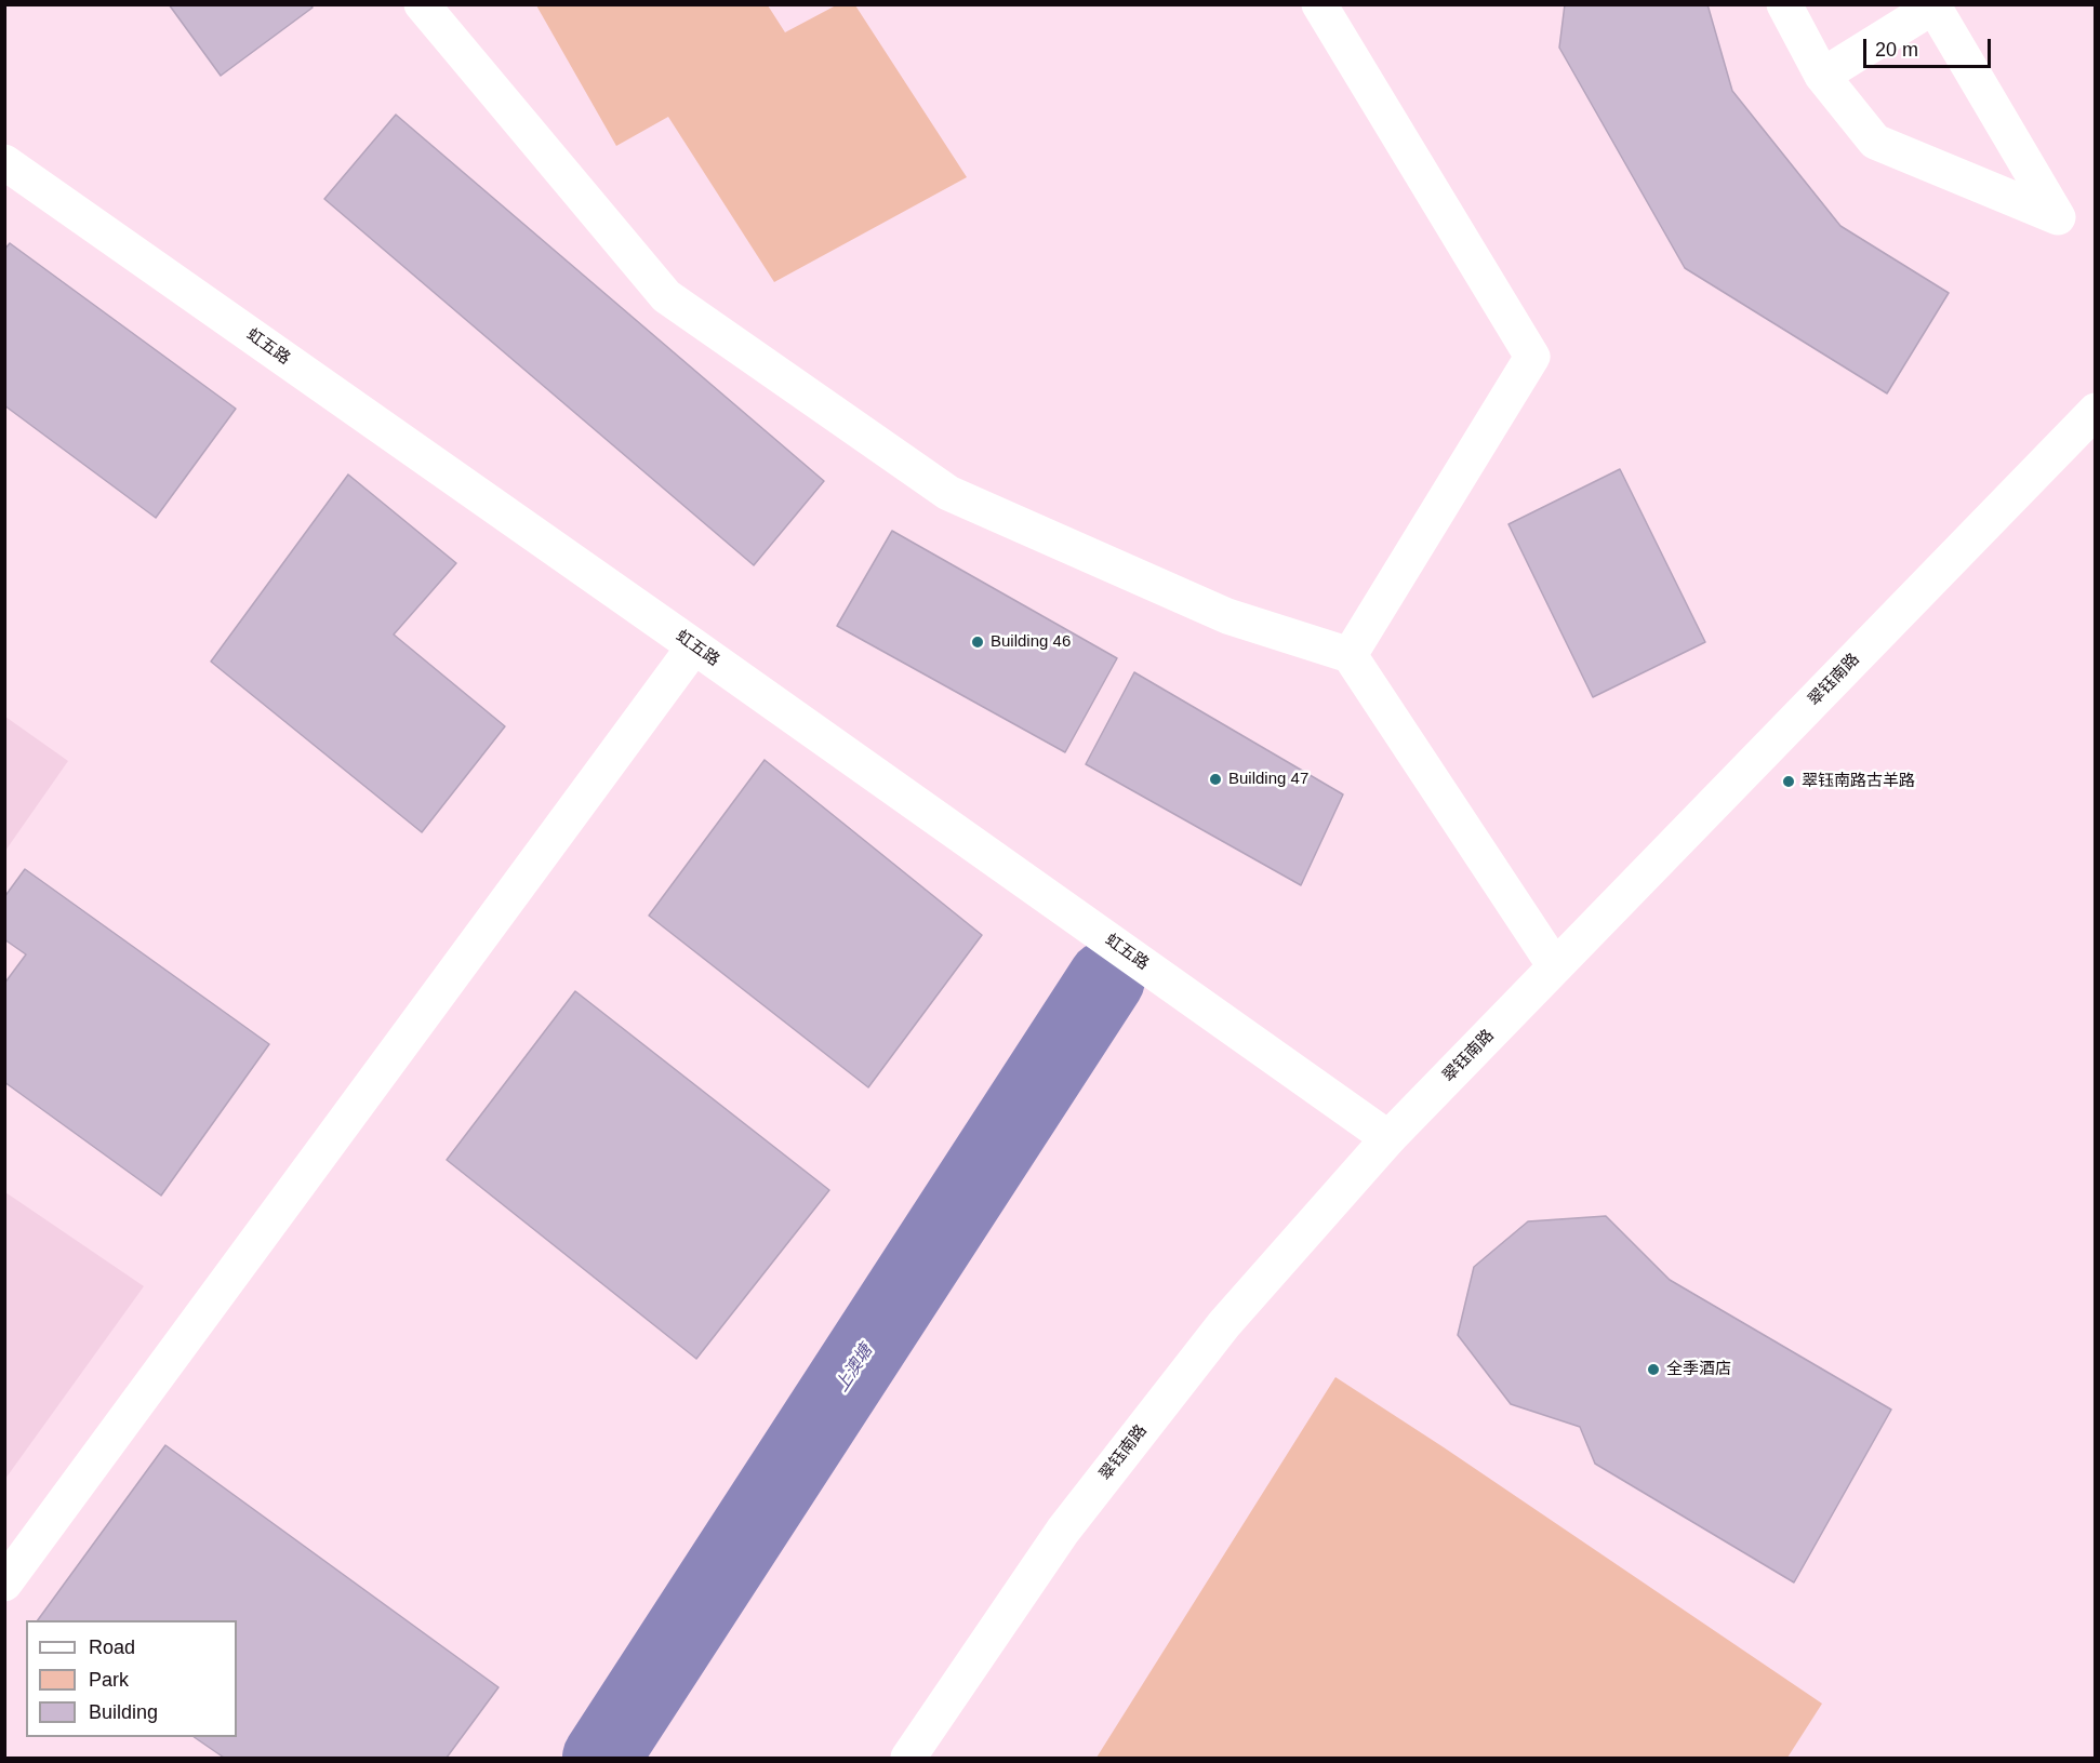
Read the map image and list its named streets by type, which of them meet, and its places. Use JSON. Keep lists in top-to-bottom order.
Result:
{
  "streets": {
    "street": ["虹五路", "翠钰南路"]
  },
  "crossings": [
    ["虹五路", "翠钰南路"]
  ],
  "water": ["上澳塘"],
  "places": [
    "Building 46",
    "Building 47",
    "翠钰南路古羊路",
    "全季酒店"
  ],
  "legend": ["Road", "Park", "Building"],
  "scale_bar": "20 m"
}
